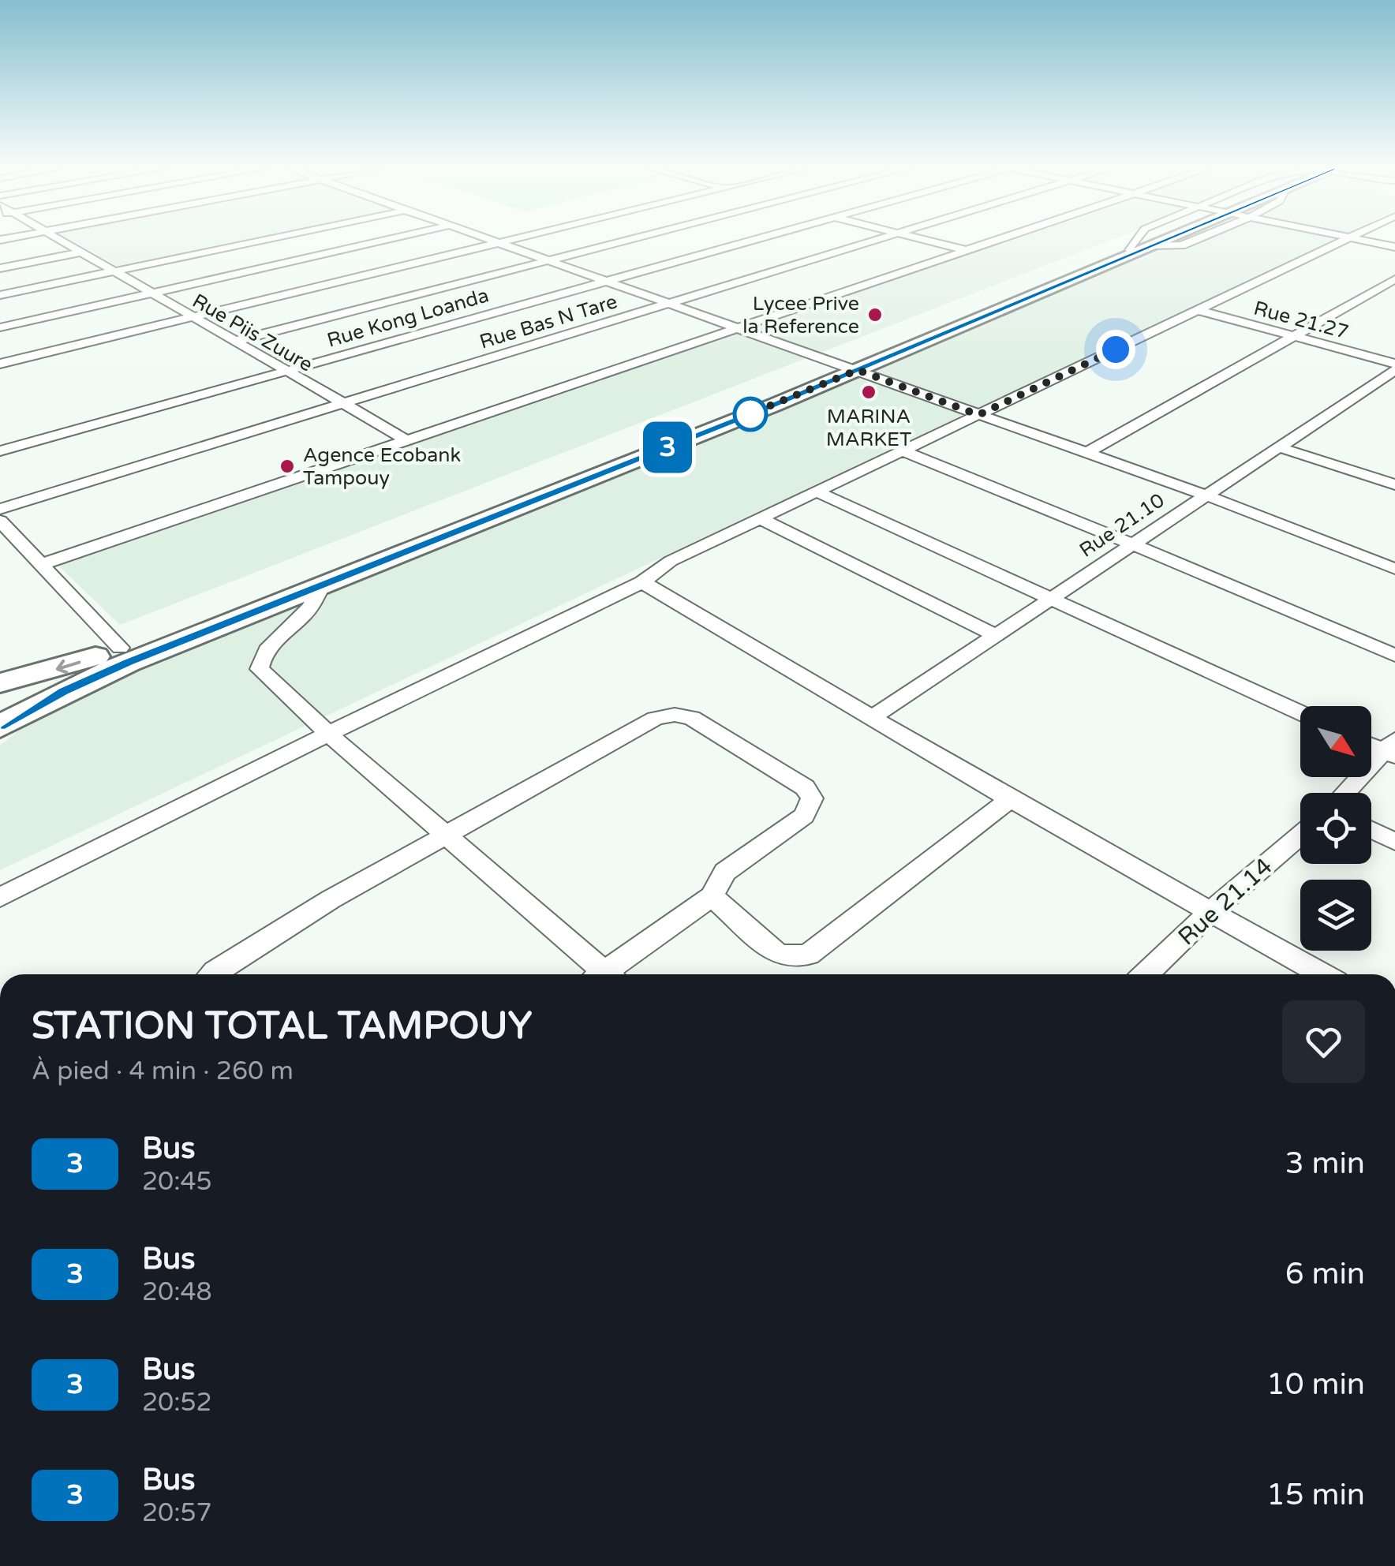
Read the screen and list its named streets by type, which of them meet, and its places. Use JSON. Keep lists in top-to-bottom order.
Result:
{
  "streets": {
    "street": [
      "Rue Kong Loanda",
      "Rue 21.27",
      "Rue Bas N Tare",
      "Rue Piis Zuure",
      "Rue 21.10",
      "Rue 21.14"
    ]
  },
  "crossings": [
    ["Rue Kong Loanda", "Rue Piis Zuure"],
    ["Rue Bas N Tare", "Rue Piis Zuure"]
  ],
  "places": ["Lycee Prive la Reference", "MARINA MARKET", "Agence Ecobank Tampouy"],
  "lines": ["bus line 3"],
  "north": "bottom right",
  "page": {
    "on_map": "3",
    "heading": ["STATION TOTAL TAMPOUY", "À pied · 4 min · 260 m"],
    "list": [
      {
        "mark": "3",
        "name": "Bus",
        "note": "20:45",
        "value": "3 min"
      },
      {
        "mark": "3",
        "name": "Bus",
        "note": "20:48",
        "value": "6 min"
      },
      {
        "mark": "3",
        "name": "Bus",
        "note": "20:52",
        "value": "10 min"
      },
      {
        "mark": "3",
        "name": "Bus",
        "note": "20:57",
        "value": "15 min"
      }
    ]
  }
}
